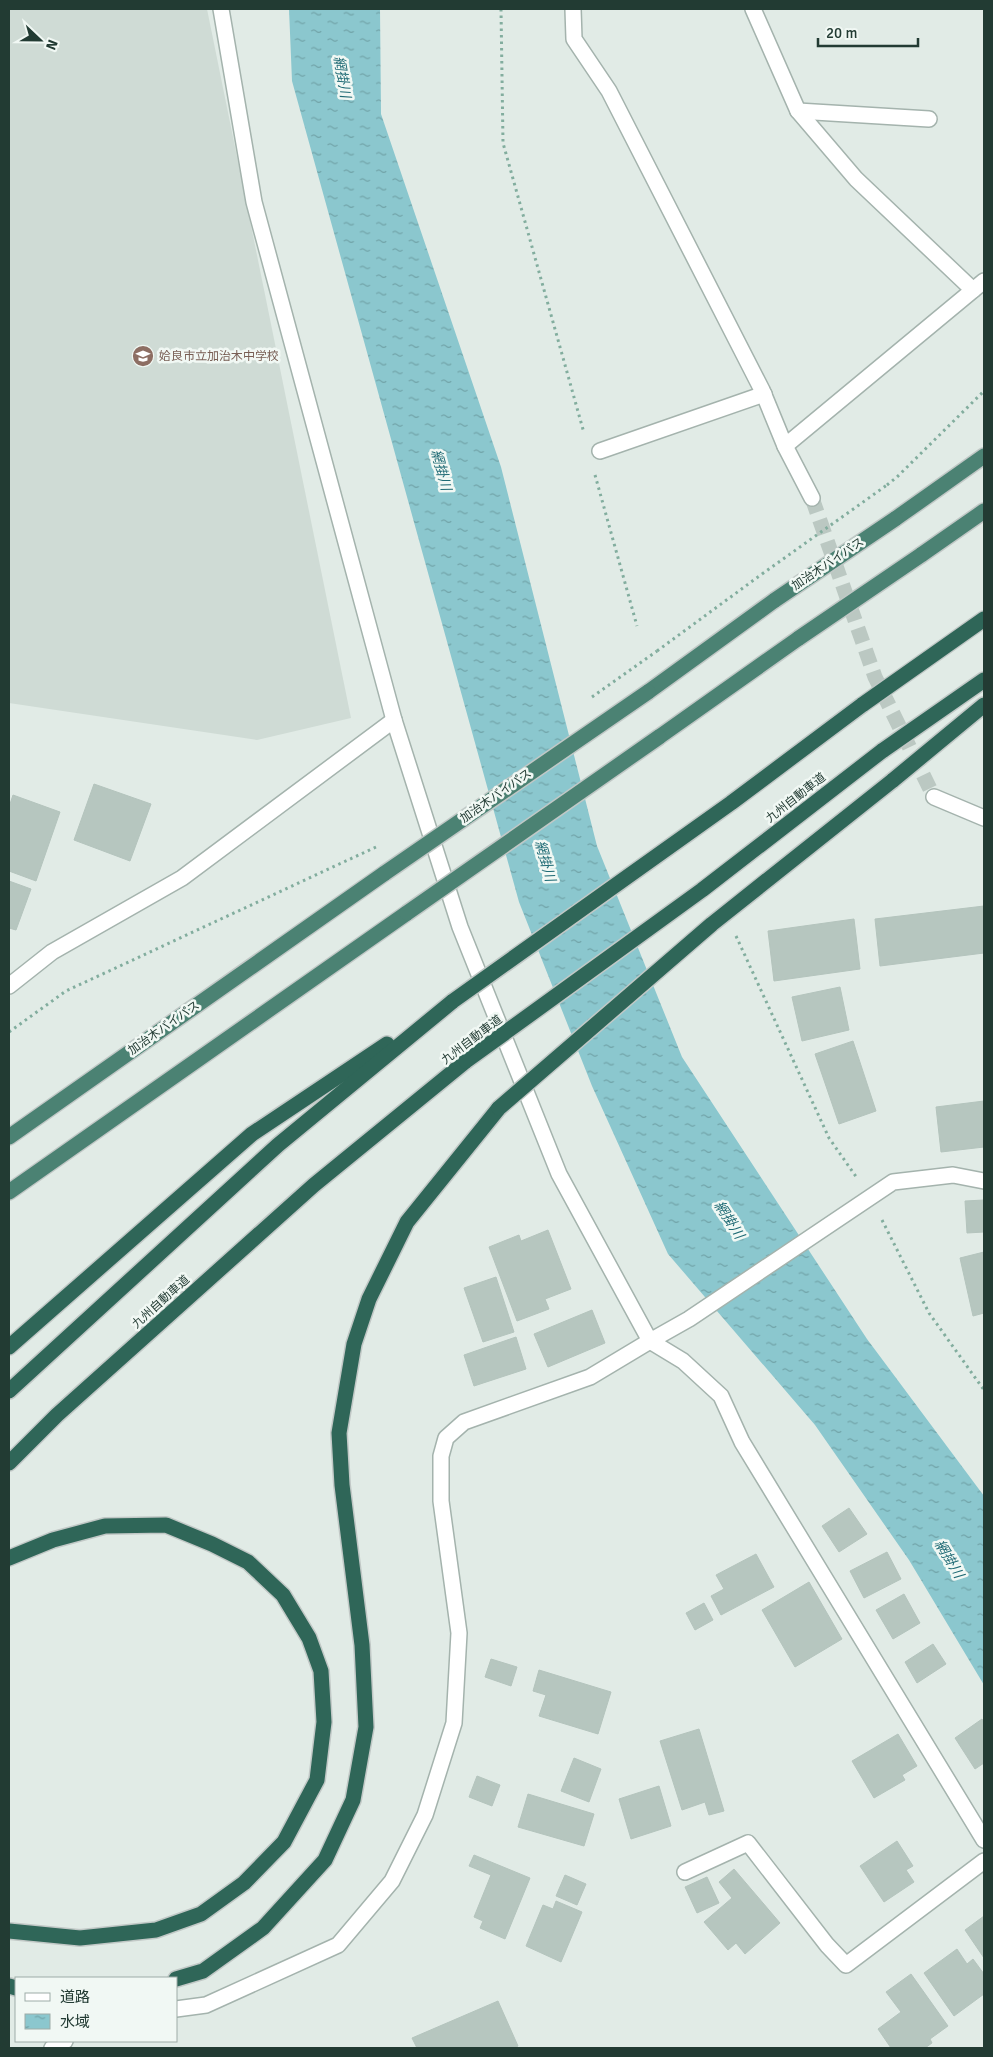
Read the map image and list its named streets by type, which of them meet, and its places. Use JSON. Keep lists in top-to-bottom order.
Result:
{
  "streets": {
    "highway": ["加治木バイパス", "九州自動車道"]
  },
  "water": ["網掛川"],
  "places": {
    "school or university": ["姶良市立加治木中学校"]
  },
  "legend": ["道路", "水域"],
  "scale_bar": "20 m",
  "north": "right"
}
